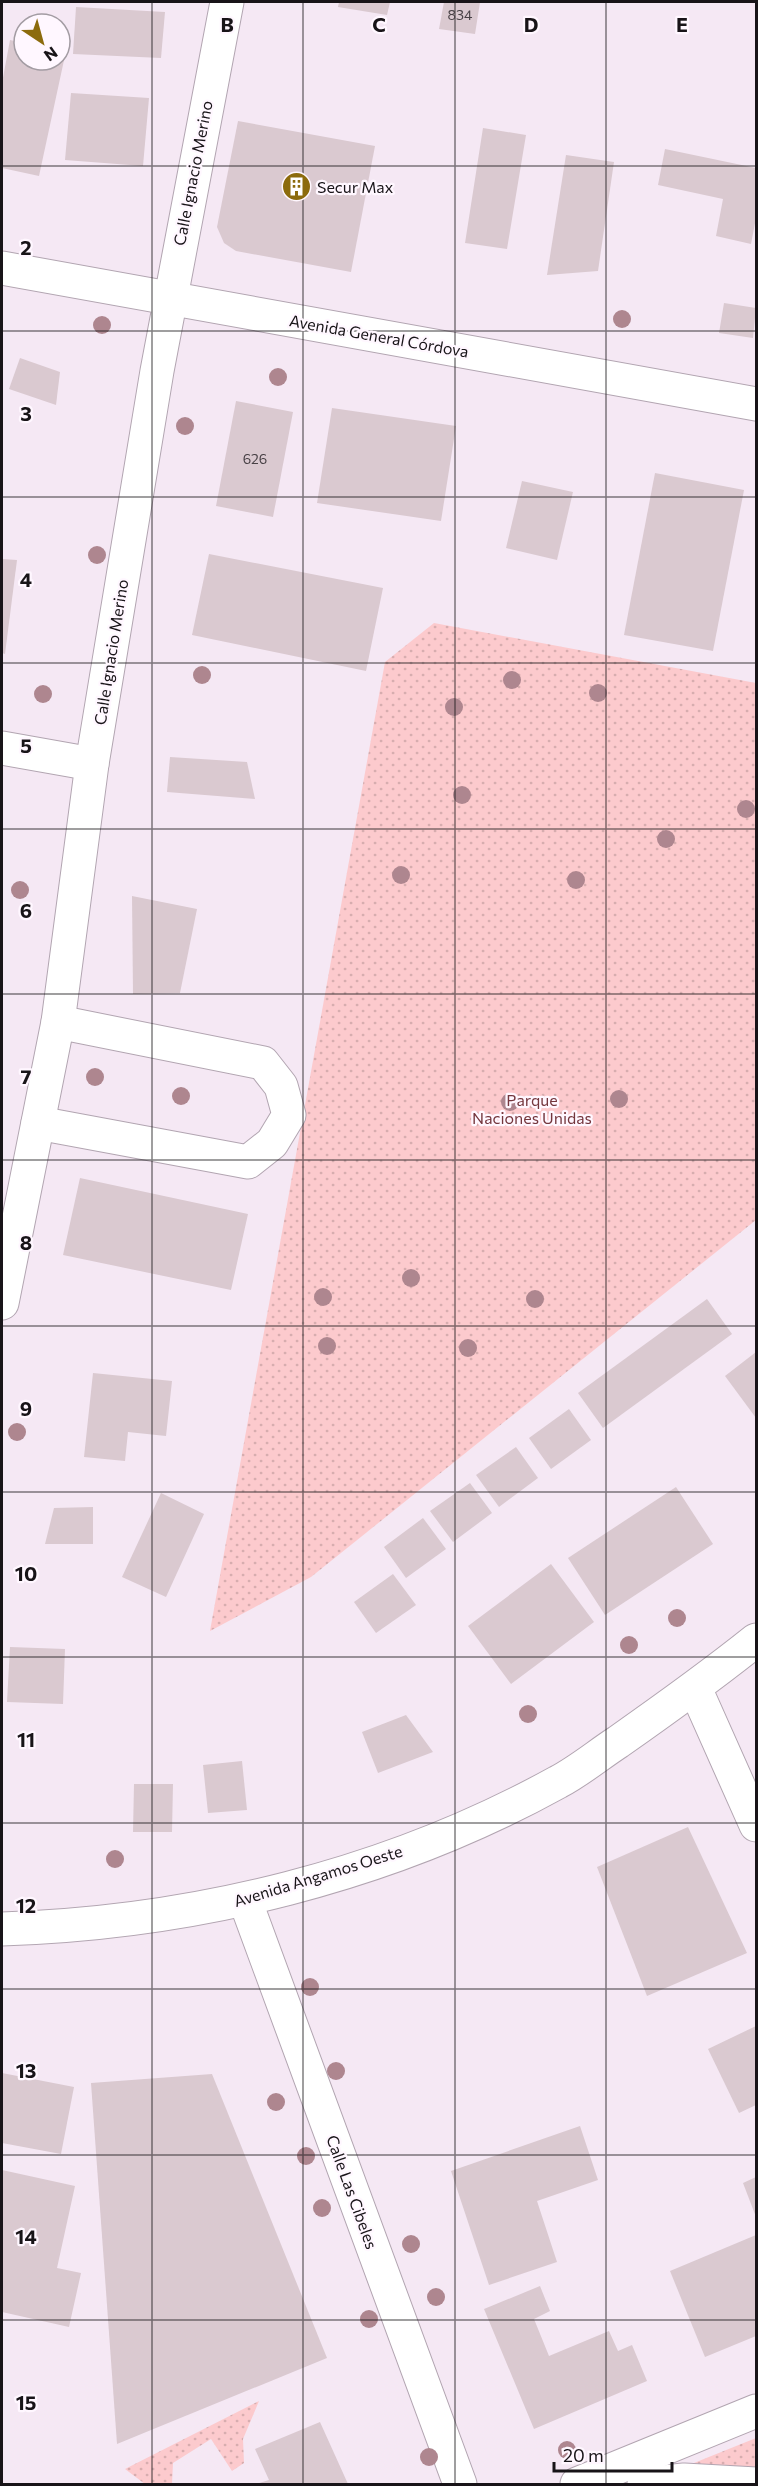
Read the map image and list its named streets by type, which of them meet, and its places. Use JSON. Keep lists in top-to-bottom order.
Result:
{
  "streets": {
    "street": [
      "Calle Ignacio Merino",
      "Avenida General Córdova",
      "Avenida Angamos Oeste",
      "Calle Las Cibeles"
    ]
  },
  "crossings": [
    ["Calle Ignacio Merino", "Avenida General Córdova"],
    ["Avenida Angamos Oeste", "Calle Las Cibeles"]
  ],
  "parks": ["Parque Naciones Unidas"],
  "places": {
    "building": ["Secur Max"]
  },
  "house_numbers": ["834", "626"],
  "scale_bar": "20 m",
  "north": "bottom right",
  "grid": {
    "columns": [
      "B",
      "C",
      "D",
      "E"
    ],
    "rows": [
      "2",
      "3",
      "4",
      "5",
      "6",
      "7",
      "8",
      "9",
      "10",
      "11",
      "12",
      "13",
      "14",
      "15"
    ]
  }
}
